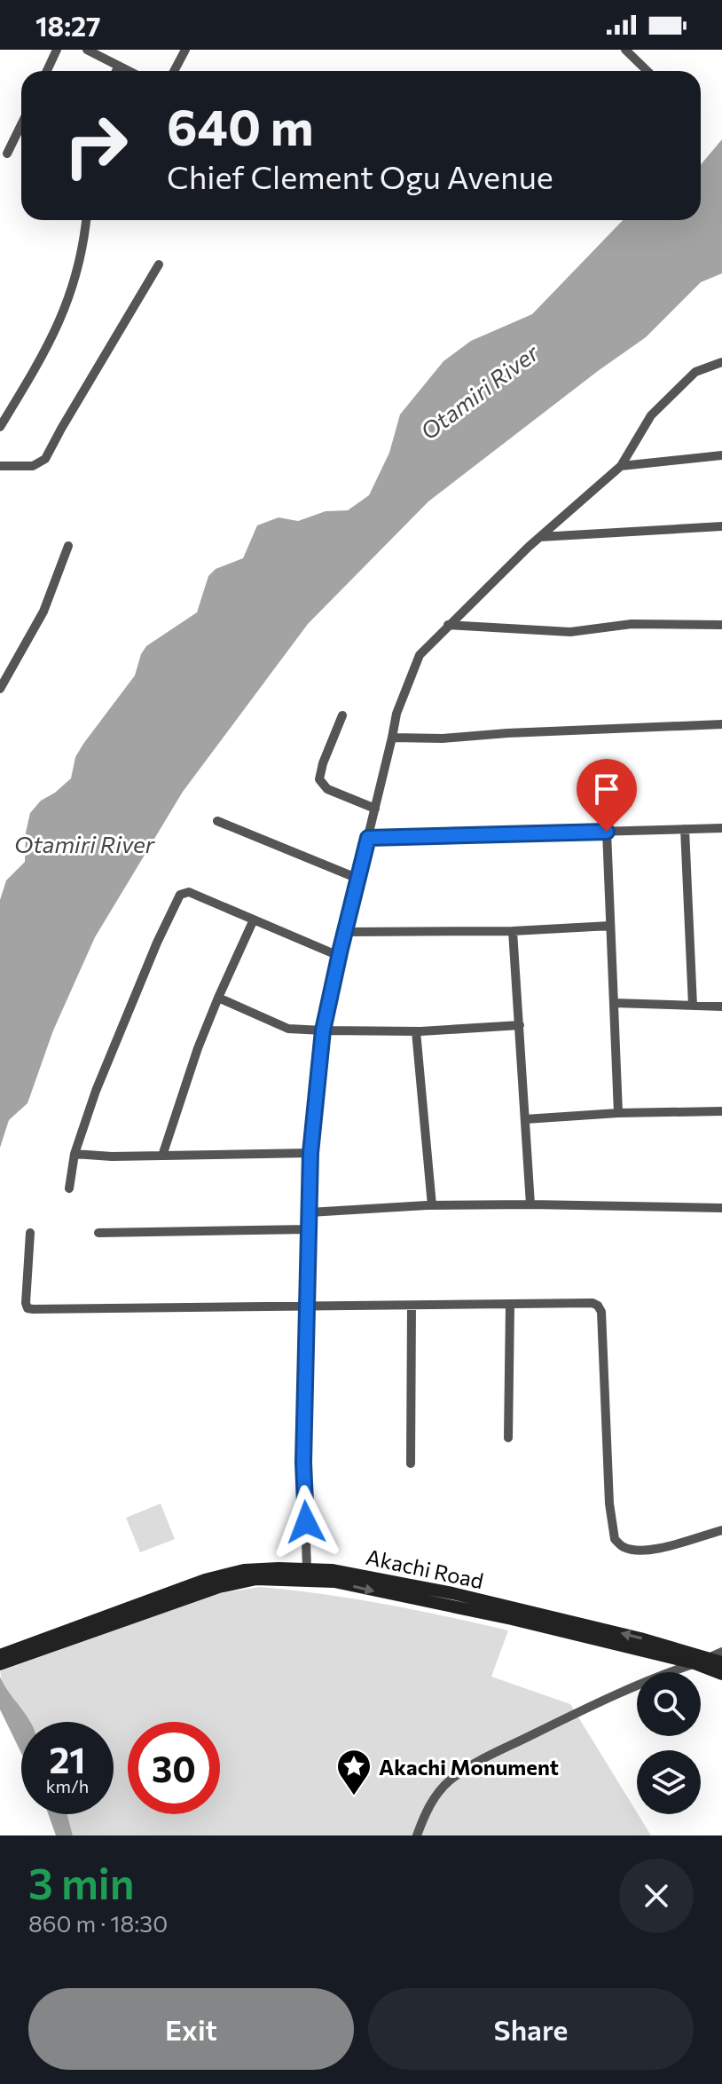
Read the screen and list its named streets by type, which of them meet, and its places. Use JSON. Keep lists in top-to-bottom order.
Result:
{
  "streets": {
    "main road": ["Akachi Road"]
  },
  "water": ["Otamiri River"],
  "places": {
    "place": ["Akachi Monument"]
  },
  "page": {
    "status": "18:27",
    "turn": ["640 m", "Chief Clement Ogu Avenue"],
    "speed": "21 km/h",
    "limit": "30",
    "heading": ["3 min", "860 m · 18:30"],
    "buttons": ["Exit", "Share"]
  }
}
